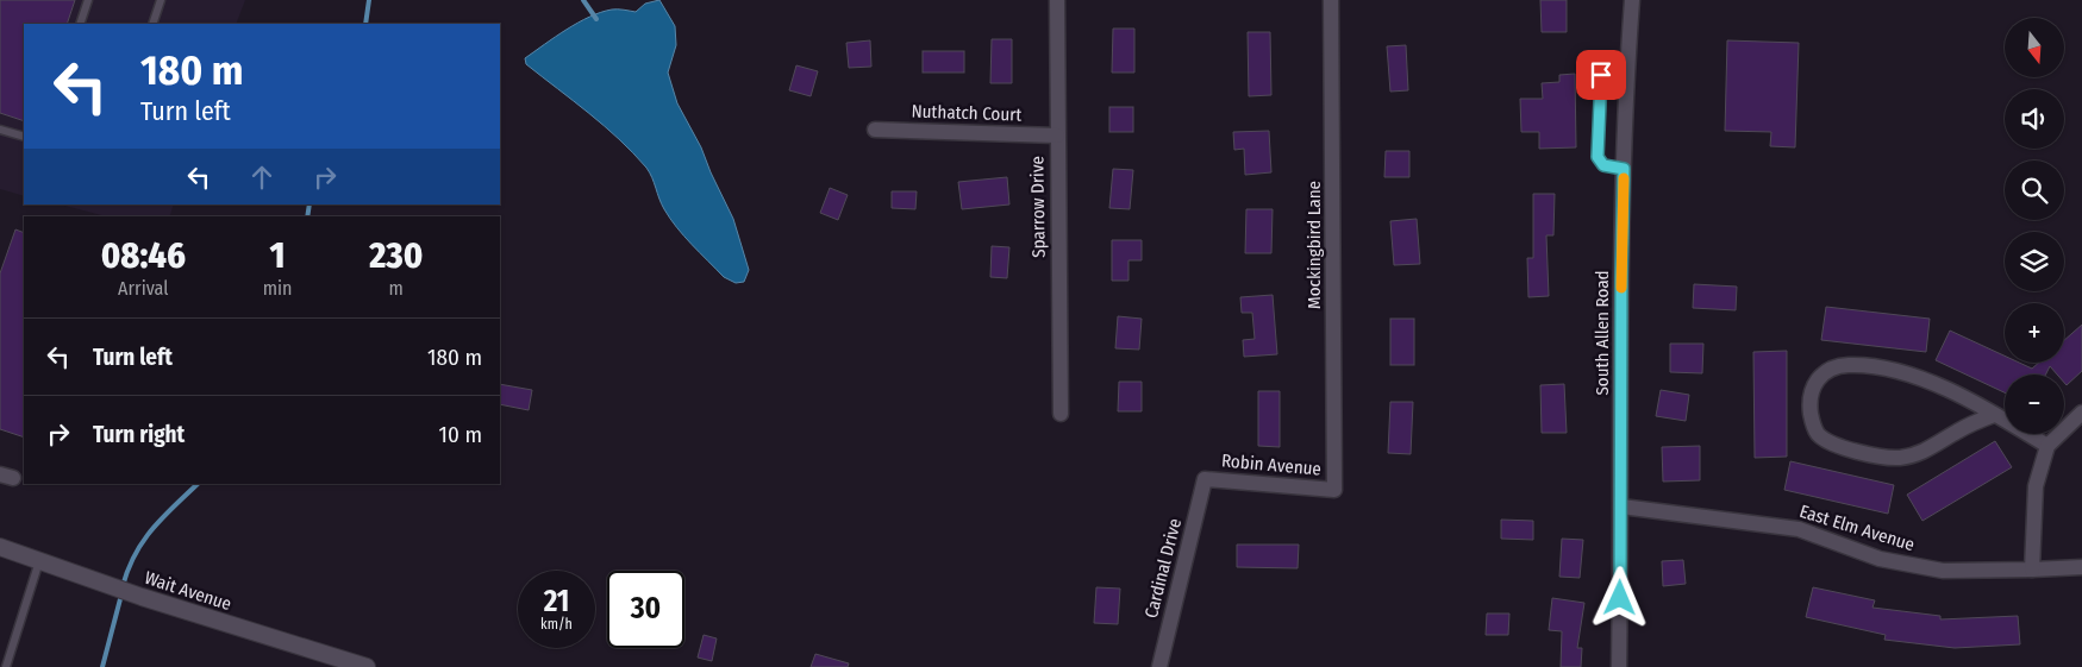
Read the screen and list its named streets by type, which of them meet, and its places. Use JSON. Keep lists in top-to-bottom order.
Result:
{
  "streets": {
    "main road": ["Wait Avenue"],
    "street": [
      "Nuthatch Court",
      "Sparrow Drive",
      "Mockingbird Lane",
      "South Allen Road",
      "Robin Avenue",
      "East Elm Avenue",
      "Cardinal Drive"
    ]
  },
  "crossings": [
    ["Nuthatch Court", "Sparrow Drive"],
    ["Mockingbird Lane", "Robin Avenue"],
    ["South Allen Road", "East Elm Avenue"],
    ["Robin Avenue", "Cardinal Drive"]
  ],
  "north": "bottom",
  "page": {
    "map_buttons": ["+", "−"],
    "turn": ["180 m", "Turn left"],
    "eta": [
      "08:46",
      "Arrival",
      "1",
      "min",
      "230",
      "m"
    ],
    "list": [
      {
        "name": "Turn left",
        "value": "180 m"
      },
      {
        "name": "Turn right",
        "value": "10 m"
      }
    ],
    "speed": "21 km/h",
    "limit": "30"
  }
}
